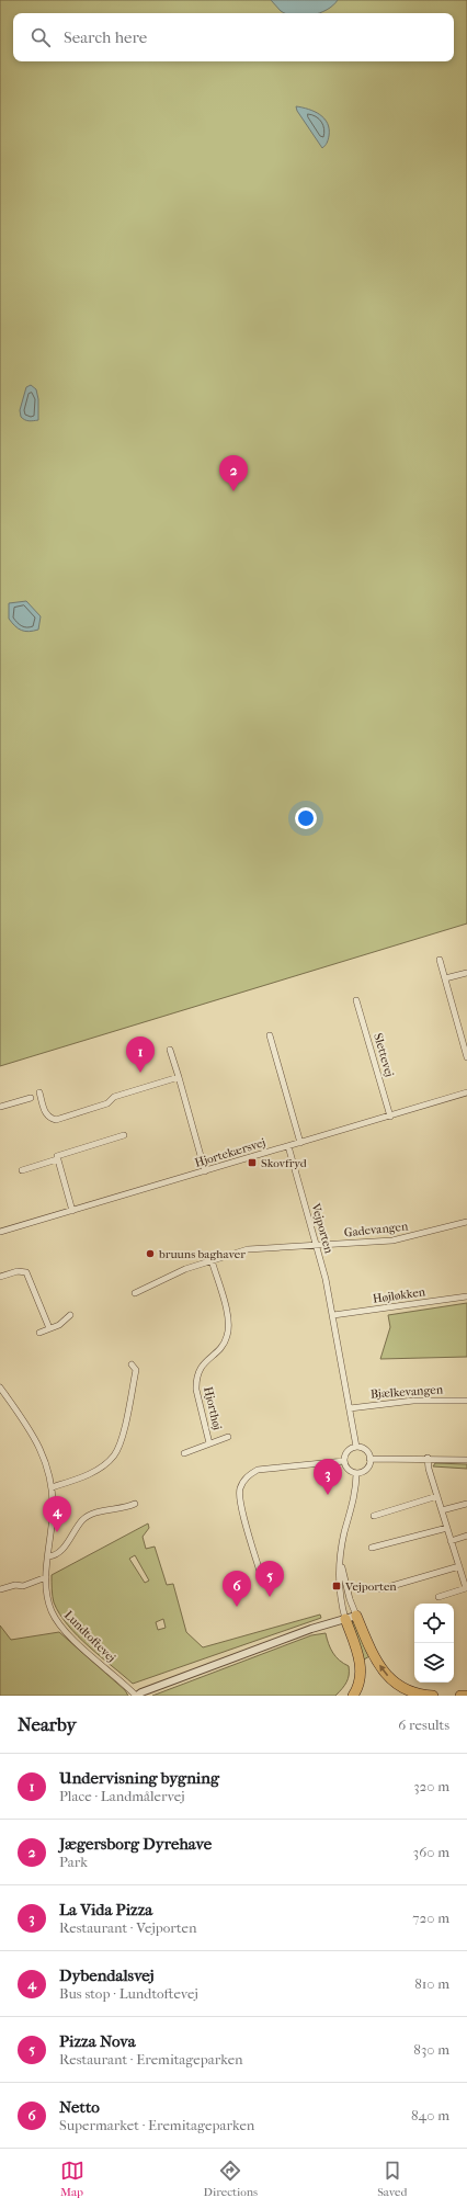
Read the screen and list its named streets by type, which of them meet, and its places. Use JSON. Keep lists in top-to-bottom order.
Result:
{
  "streets": {
    "street": [
      "Slettevej",
      "Hjortekærsvej",
      "Vejporten",
      "Gadevangen",
      "Højløkken",
      "Bjælkevangen",
      "Hjorthøj",
      "Lundtoftevej"
    ]
  },
  "crossings": [
    ["Slettevej", "Hjortekærsvej"],
    ["Hjortekærsvej", "Vejporten"],
    ["Vejporten", "Gadevangen"],
    ["Vejporten", "Højløkken"],
    ["Vejporten", "Bjælkevangen"],
    ["Gadevangen", "Hjorthøj"]
  ],
  "places": {
    "transit": ["Skovfryd", "Vejporten"],
    "other": ["bruuns baghaver"]
  },
  "page": {
    "search": "Search here",
    "pins": [
      "2",
      "1",
      "3",
      "4",
      "5",
      "6"
    ],
    "heading": ["Nearby", "6 results"],
    "list": [
      {
        "mark": "1",
        "name": "Undervisning bygning",
        "note": "Place · Landmålervej",
        "value": "320 m"
      },
      {
        "mark": "2",
        "name": "Jægersborg Dyrehave",
        "note": "Park",
        "value": "360 m"
      },
      {
        "mark": "3",
        "name": "La Vida Pizza",
        "note": "Restaurant · Vejporten",
        "value": "720 m"
      },
      {
        "mark": "4",
        "name": "Dybendalsvej",
        "note": "Bus stop · Lundtoftevej",
        "value": "810 m"
      },
      {
        "mark": "5",
        "name": "Pizza Nova",
        "note": "Restaurant · Eremitageparken",
        "value": "830 m"
      },
      {
        "mark": "6",
        "name": "Netto",
        "note": "Supermarket · Eremitageparken",
        "value": "840 m"
      }
    ],
    "nav": ["Map", "Directions", "Saved"]
  }
}
